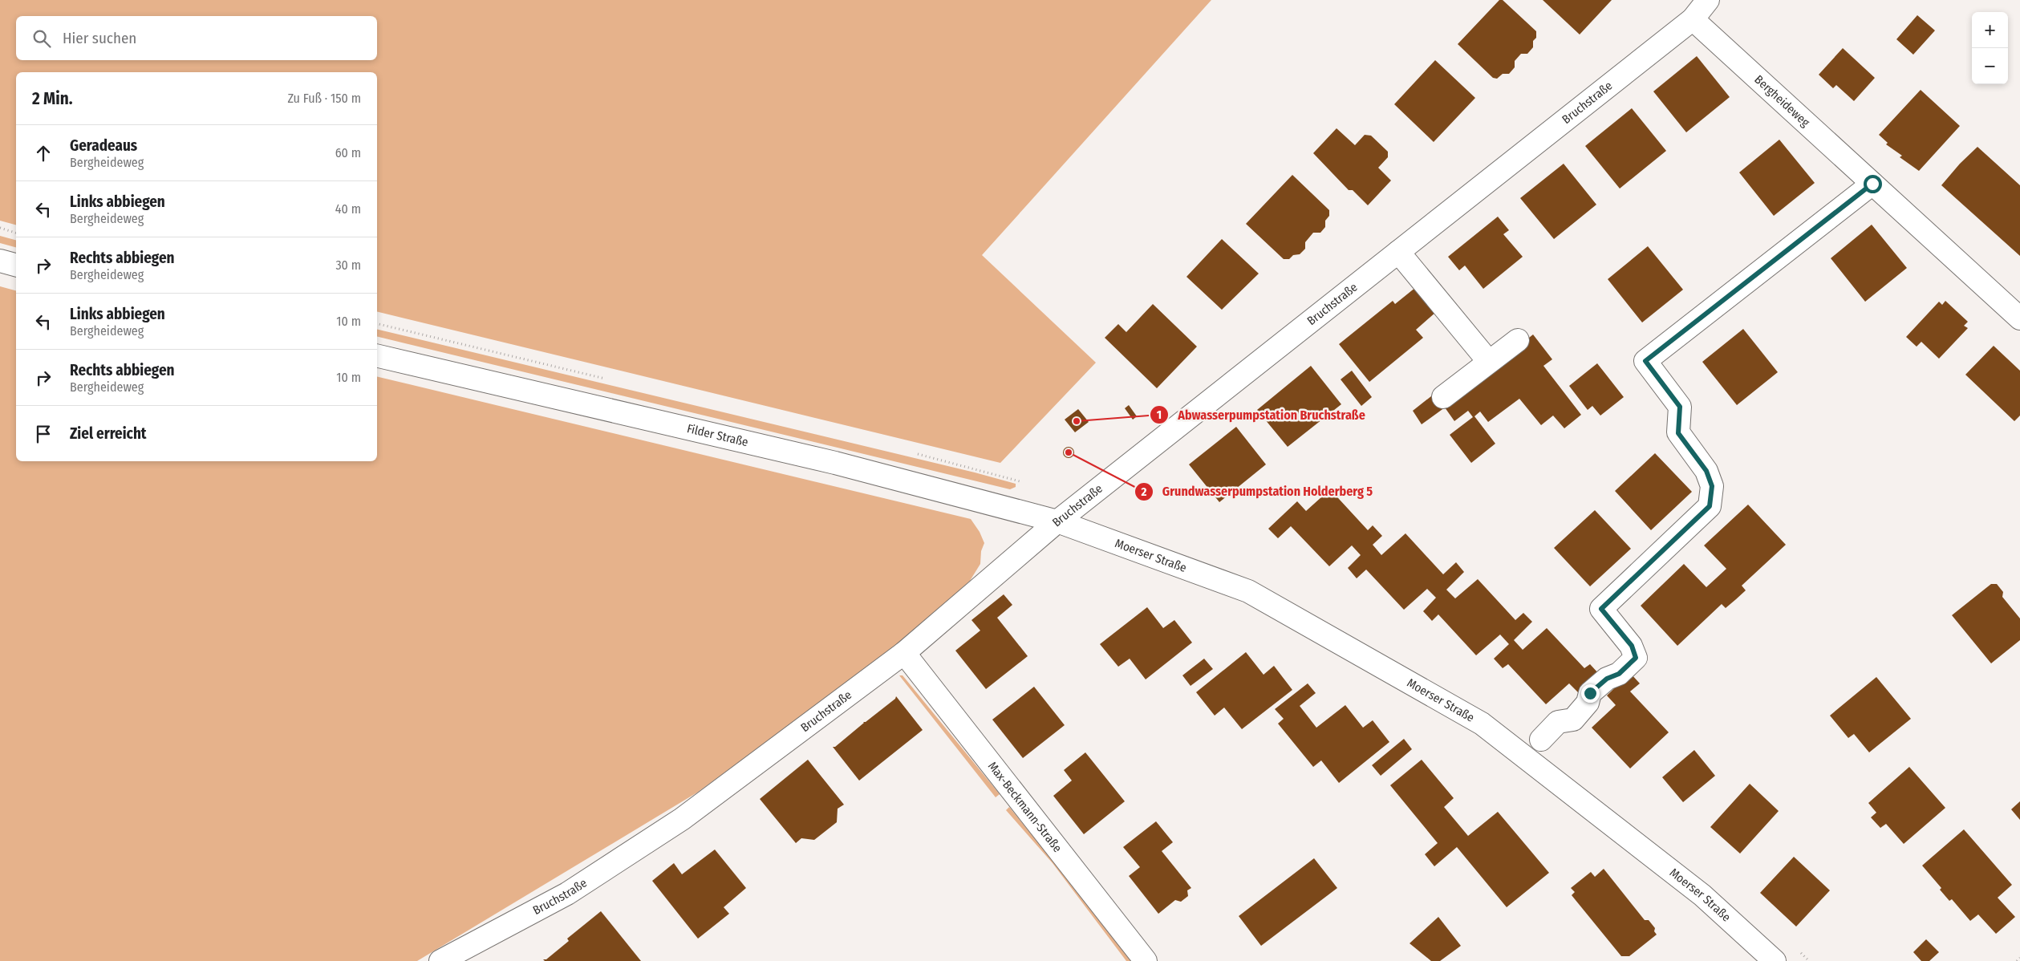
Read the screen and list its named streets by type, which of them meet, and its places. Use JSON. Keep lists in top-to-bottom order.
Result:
{
  "streets": {
    "street": [
      "Bergheideweg",
      "Bruchstraße",
      "Filder Straße",
      "Moerser Straße",
      "Max-Beckmann-Straße"
    ]
  },
  "crossings": [
    ["Bergheideweg", "Bruchstraße"],
    ["Bruchstraße", "Filder Straße"],
    ["Bruchstraße", "Moerser Straße"],
    ["Bruchstraße", "Max-Beckmann-Straße"],
    ["Filder Straße", "Moerser Straße"]
  ],
  "places": ["Abwasserpumpstation Bruchstraße", "Grundwasserpumpstation Holderberg 5"],
  "page": {
    "map_buttons": ["+", "−"],
    "search": "Hier suchen",
    "heading": ["2 Min.", "Zu Fuß · 150 m"],
    "list": [
      ["Geradeaus", "Bergheideweg", "60 m"],
      ["Links abbiegen", "Bergheideweg", "40 m"],
      ["Rechts abbiegen", "Bergheideweg", "30 m"],
      ["Links abbiegen", "Bergheideweg", "10 m"],
      ["Rechts abbiegen", "Bergheideweg", "10 m"],
      "Ziel erreicht"
    ]
  }
}
